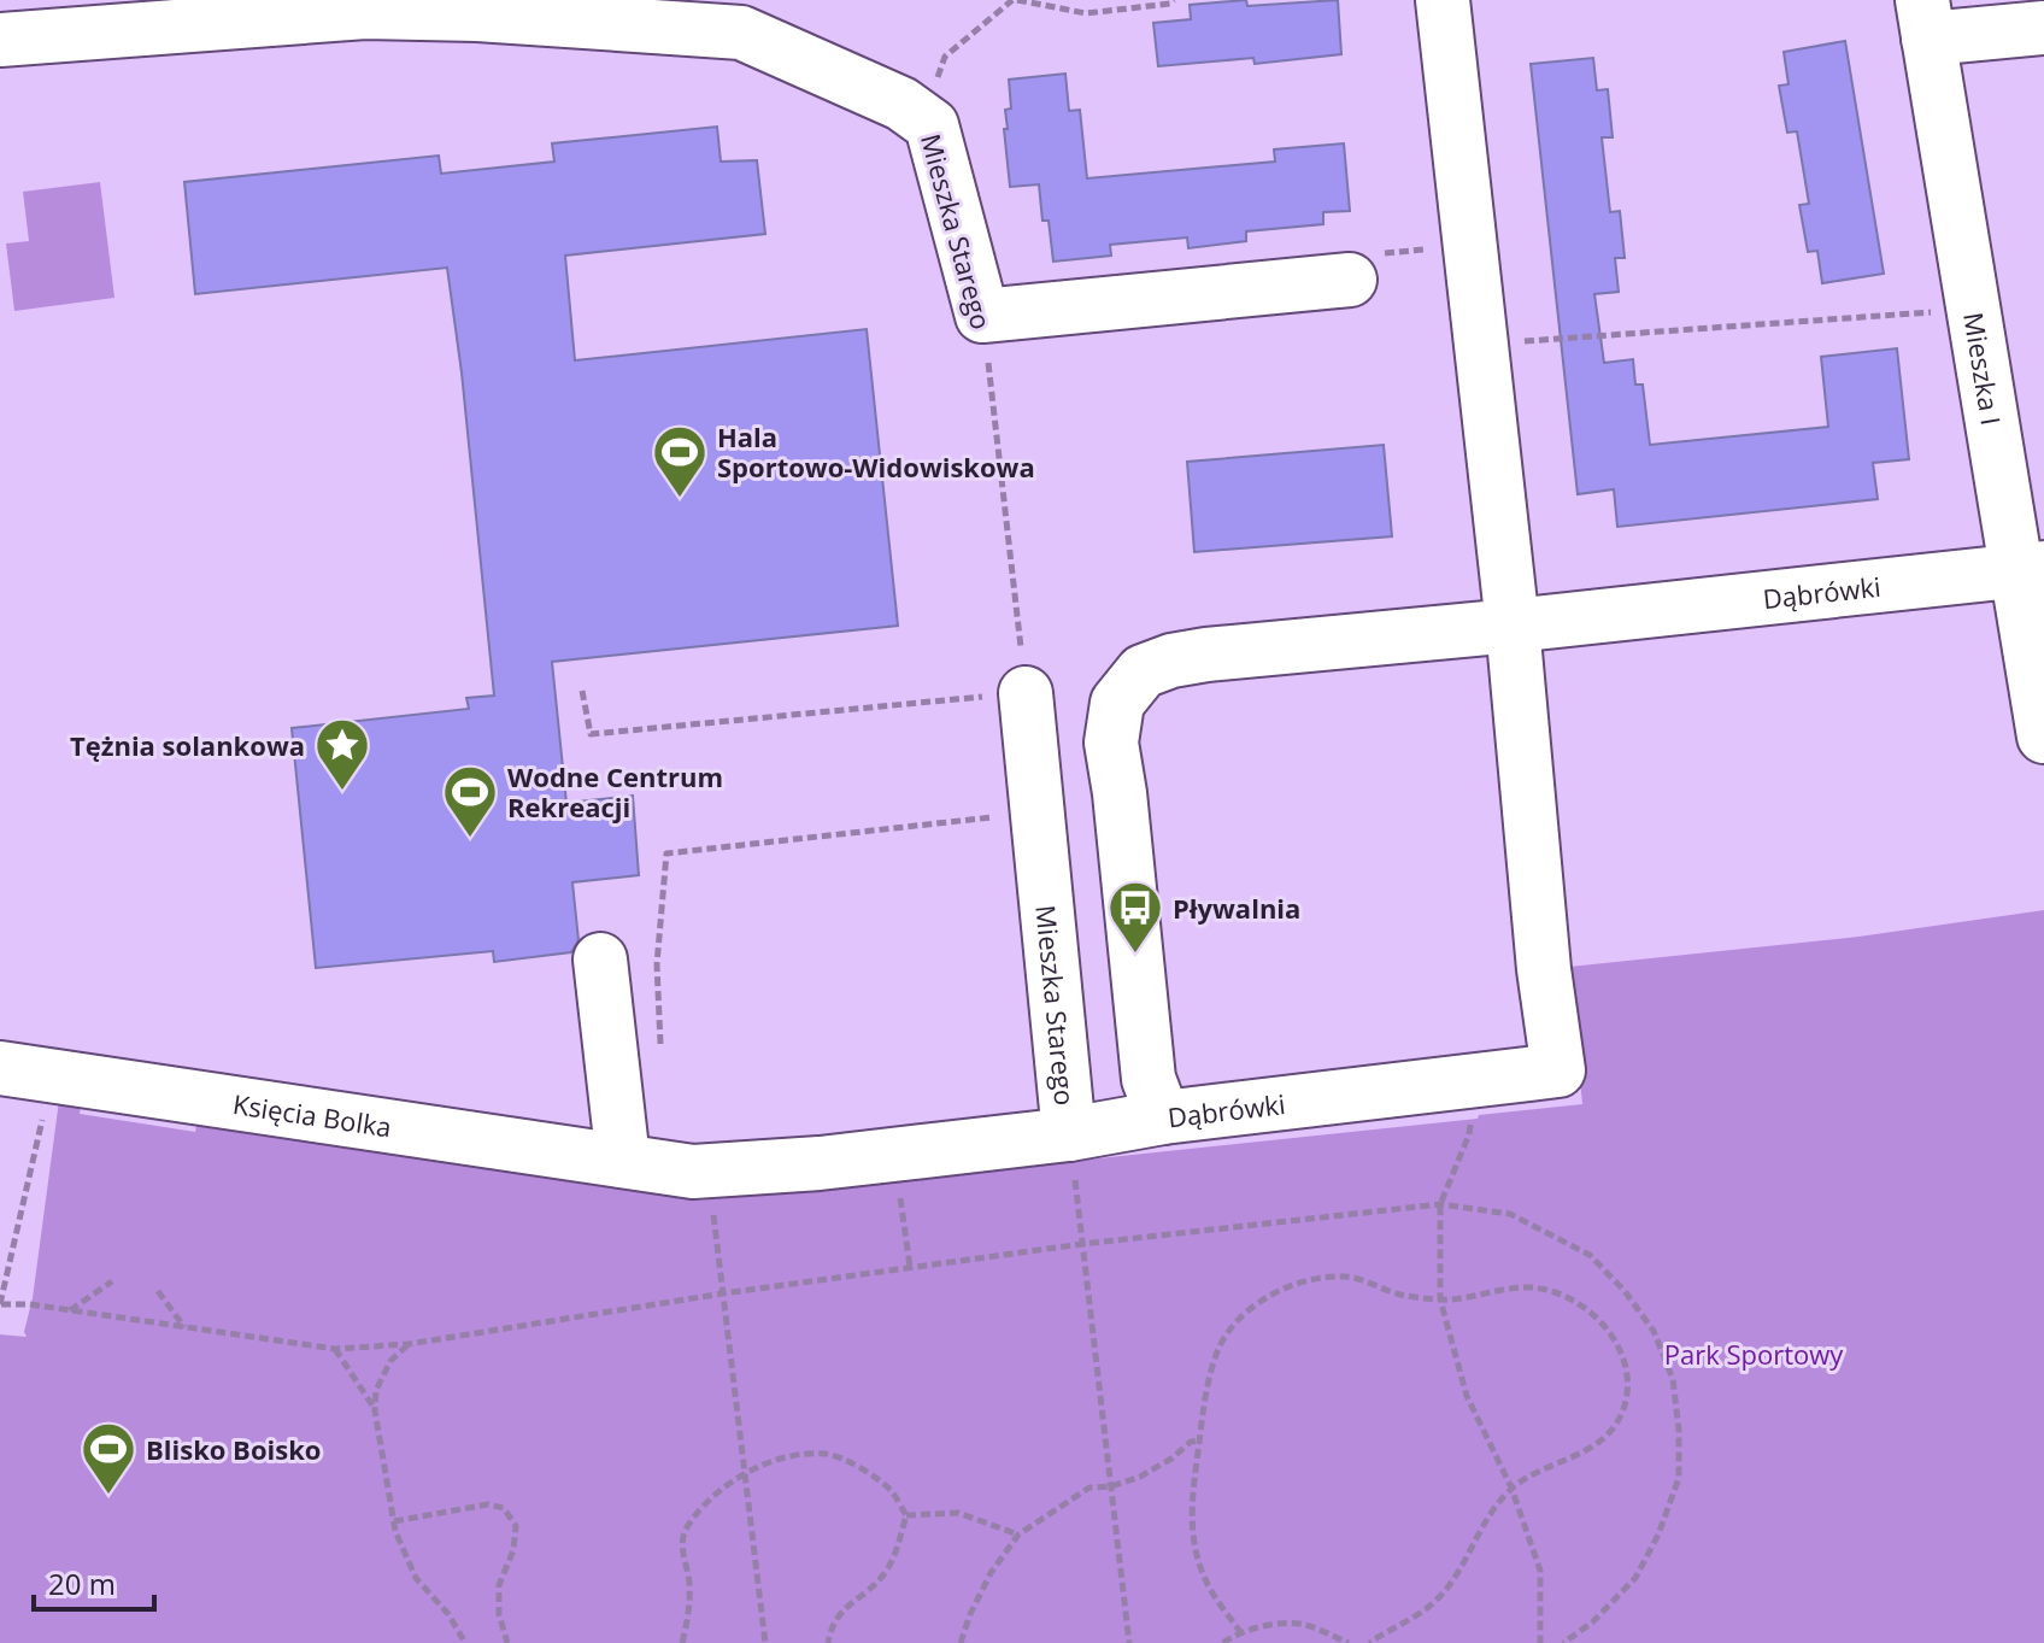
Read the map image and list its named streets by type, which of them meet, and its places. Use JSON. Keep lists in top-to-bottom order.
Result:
{
  "streets": {
    "street": [
      "Mieszka Starego",
      "Mieszka I",
      "Dąbrówki",
      "Księcia Bolka"
    ]
  },
  "crossings": [
    ["Mieszka Starego", "Dąbrówki"],
    ["Mieszka Starego", "Księcia Bolka"],
    ["Mieszka I", "Dąbrówki"]
  ],
  "parks": ["Park Sportowy"],
  "places": {
    "sports": ["Hala Sportowo-Widowiskowa", "Wodne Centrum Rekreacji", "Blisko Boisko"],
    "place": ["Tężnia solankowa"],
    "bus stop": ["Pływalnia"]
  },
  "scale_bar": "20 m"
}
